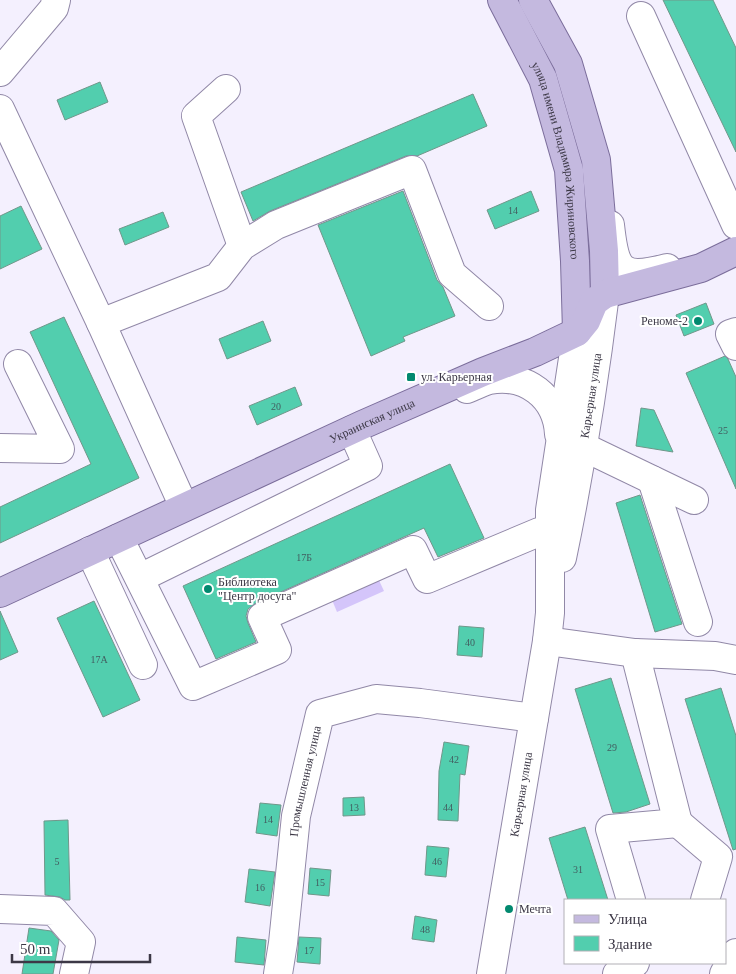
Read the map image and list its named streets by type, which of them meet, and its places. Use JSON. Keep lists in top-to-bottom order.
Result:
{
  "streets": {
    "main road": ["улица имени Владимира Жириновского", "Украинская улица"],
    "street": ["Карьерная улица", "Промышленная улица"]
  },
  "crossings": [
    ["улица имени Владимира Жириновского", "Карьерная улица"],
    ["улица имени Владимира Жириновского", "Украинская улица"],
    ["Карьерная улица", "Украинская улица"],
    ["Карьерная улица", "Промышленная улица"]
  ],
  "places": {
    "other": ["Реноме-2", "Библиотека \"Центр досуга\"", "Мечта"],
    "transit": ["ул. Карьерная"]
  },
  "house_numbers": [
    "14",
    "20",
    "25",
    "17Б",
    "40",
    "17А",
    "29",
    "42",
    "13",
    "44",
    "14",
    "5",
    "46",
    "31",
    "15",
    "16",
    "48",
    "17"
  ],
  "legend": ["Улица", "Здание"],
  "scale_bar": "50 m"
}
